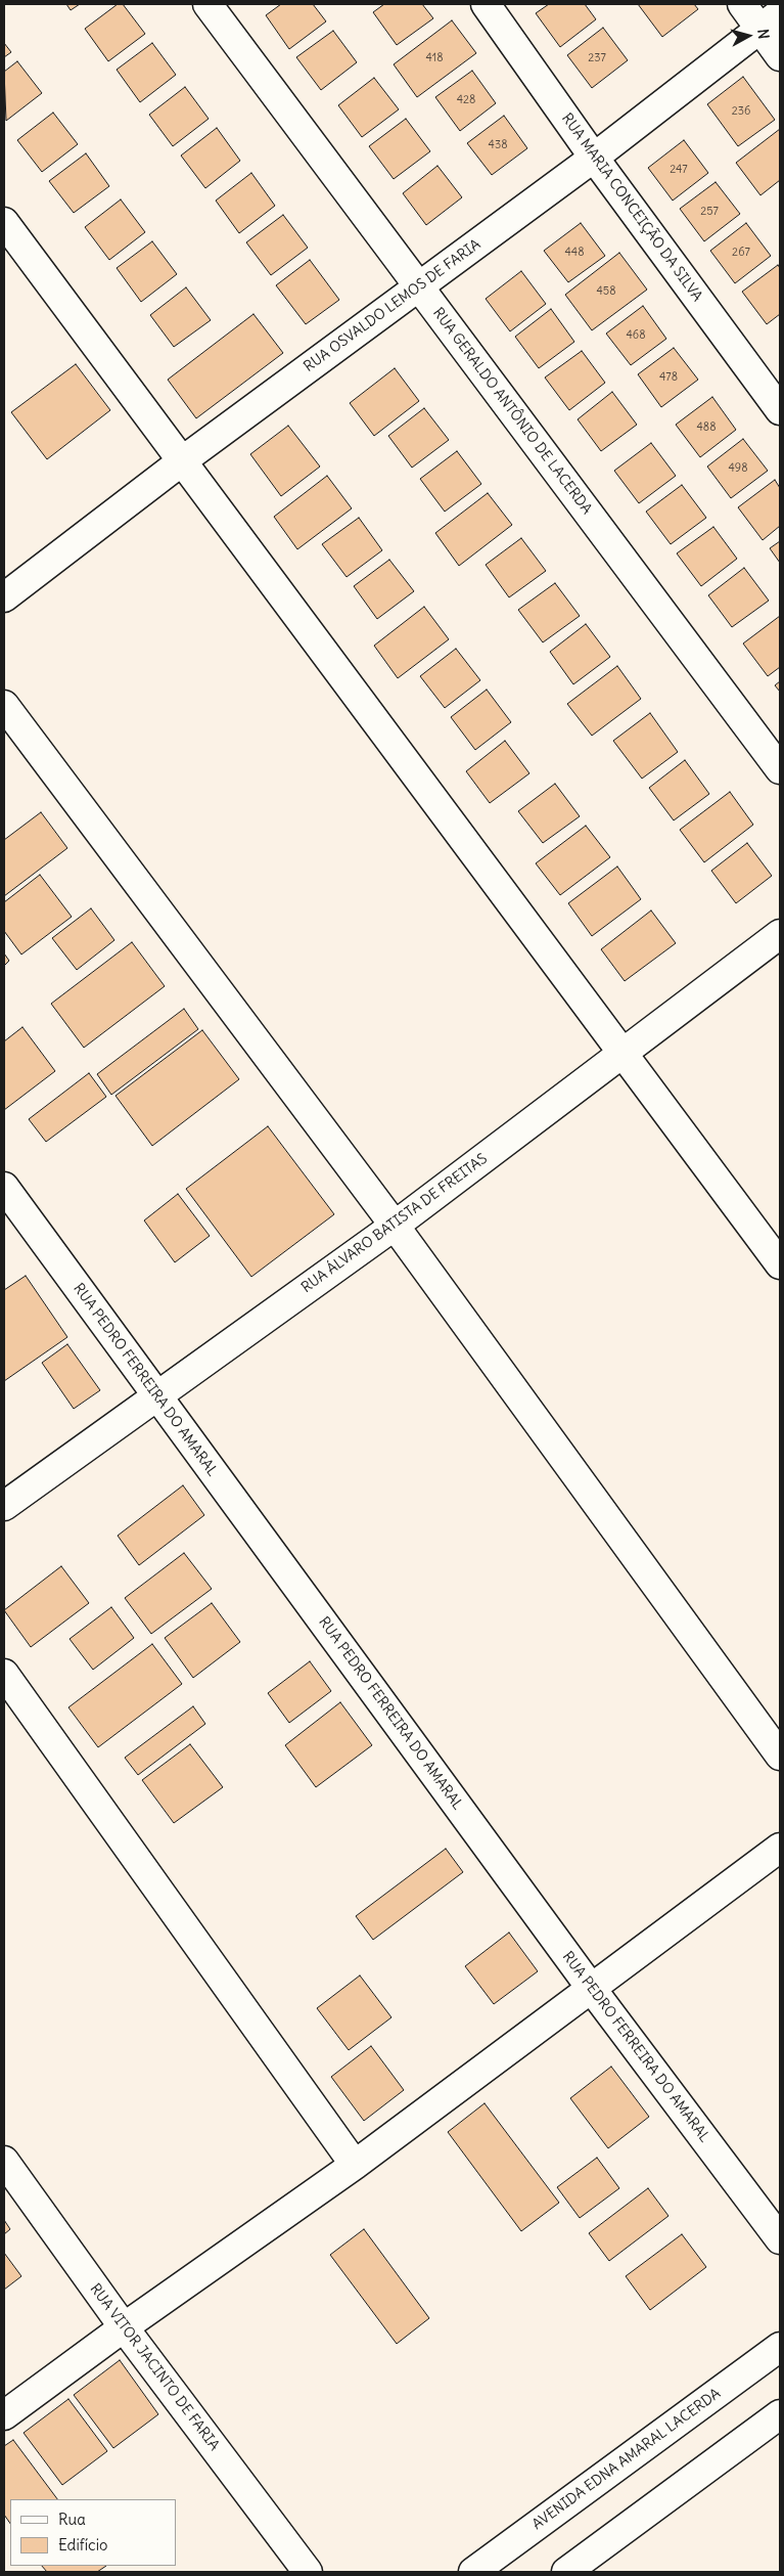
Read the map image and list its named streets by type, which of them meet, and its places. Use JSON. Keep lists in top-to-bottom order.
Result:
{
  "streets": {
    "street": [
      "RUA MARIA CONCEIÇÃO DA SILVA",
      "RUA OSVALDO LEMOS DE FARIA",
      "RUA GERALDO ANTÔNIO DE LACERDA",
      "RUA ÁLVARO BATISTA DE FREITAS",
      "RUA PEDRO FERREIRA DO AMARAL",
      "RUA VITOR JACINTO DE FARIA",
      "AVENIDA EDNA AMARAL LACERDA"
    ]
  },
  "crossings": [
    ["RUA MARIA CONCEIÇÃO DA SILVA", "RUA OSVALDO LEMOS DE FARIA"],
    ["RUA OSVALDO LEMOS DE FARIA", "RUA GERALDO ANTÔNIO DE LACERDA"],
    ["RUA ÁLVARO BATISTA DE FREITAS", "RUA PEDRO FERREIRA DO AMARAL"]
  ],
  "house_numbers": [
    "418",
    "237",
    "428",
    "236",
    "438",
    "247",
    "257",
    "448",
    "267",
    "458",
    "468",
    "478",
    "488",
    "498"
  ],
  "legend": ["Rua", "Edifício"],
  "north": "right"
}
